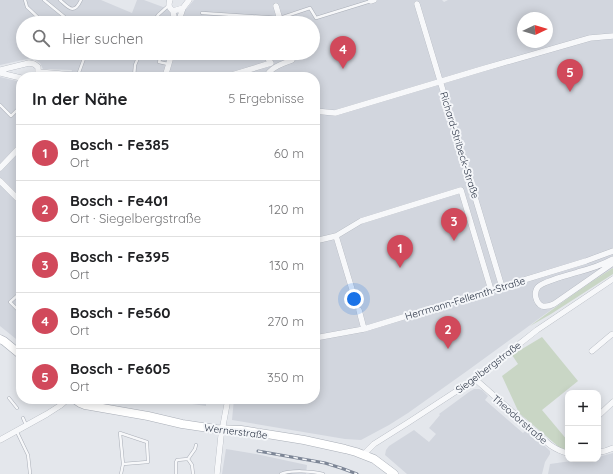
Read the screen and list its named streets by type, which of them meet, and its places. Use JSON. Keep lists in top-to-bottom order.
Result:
{
  "streets": {
    "main road": ["Wernerstraße"],
    "street": [
      "Richard-Stribeck-Straße",
      "Herrmann-Fellemth-Straße",
      "Siegelbergstraße",
      "Theodorstraße"
    ]
  },
  "crossings": [
    ["Richard-Stribeck-Straße", "Herrmann-Fellemth-Straße"],
    ["Siegelbergstraße", "Theodorstraße"],
    ["Siegelbergstraße", "Wernerstraße"]
  ],
  "north": "right",
  "page": {
    "search": "Hier suchen",
    "pins": [
      "4",
      "5",
      "3",
      "1",
      "2"
    ],
    "heading": ["In der Nähe", "5 Ergebnisse"],
    "list": [
      {
        "mark": "1",
        "name": "Bosch - Fe385",
        "note": "Ort",
        "value": "60 m"
      },
      {
        "mark": "2",
        "name": "Bosch - Fe401",
        "note": "Ort · Siegelbergstraße",
        "value": "120 m"
      },
      {
        "mark": "3",
        "name": "Bosch - Fe395",
        "note": "Ort",
        "value": "130 m"
      },
      {
        "mark": "4",
        "name": "Bosch - Fe560",
        "note": "Ort",
        "value": "270 m"
      },
      {
        "mark": "5",
        "name": "Bosch - Fe605",
        "note": "Ort",
        "value": "350 m"
      }
    ],
    "map_buttons": ["+", "−"]
  }
}
